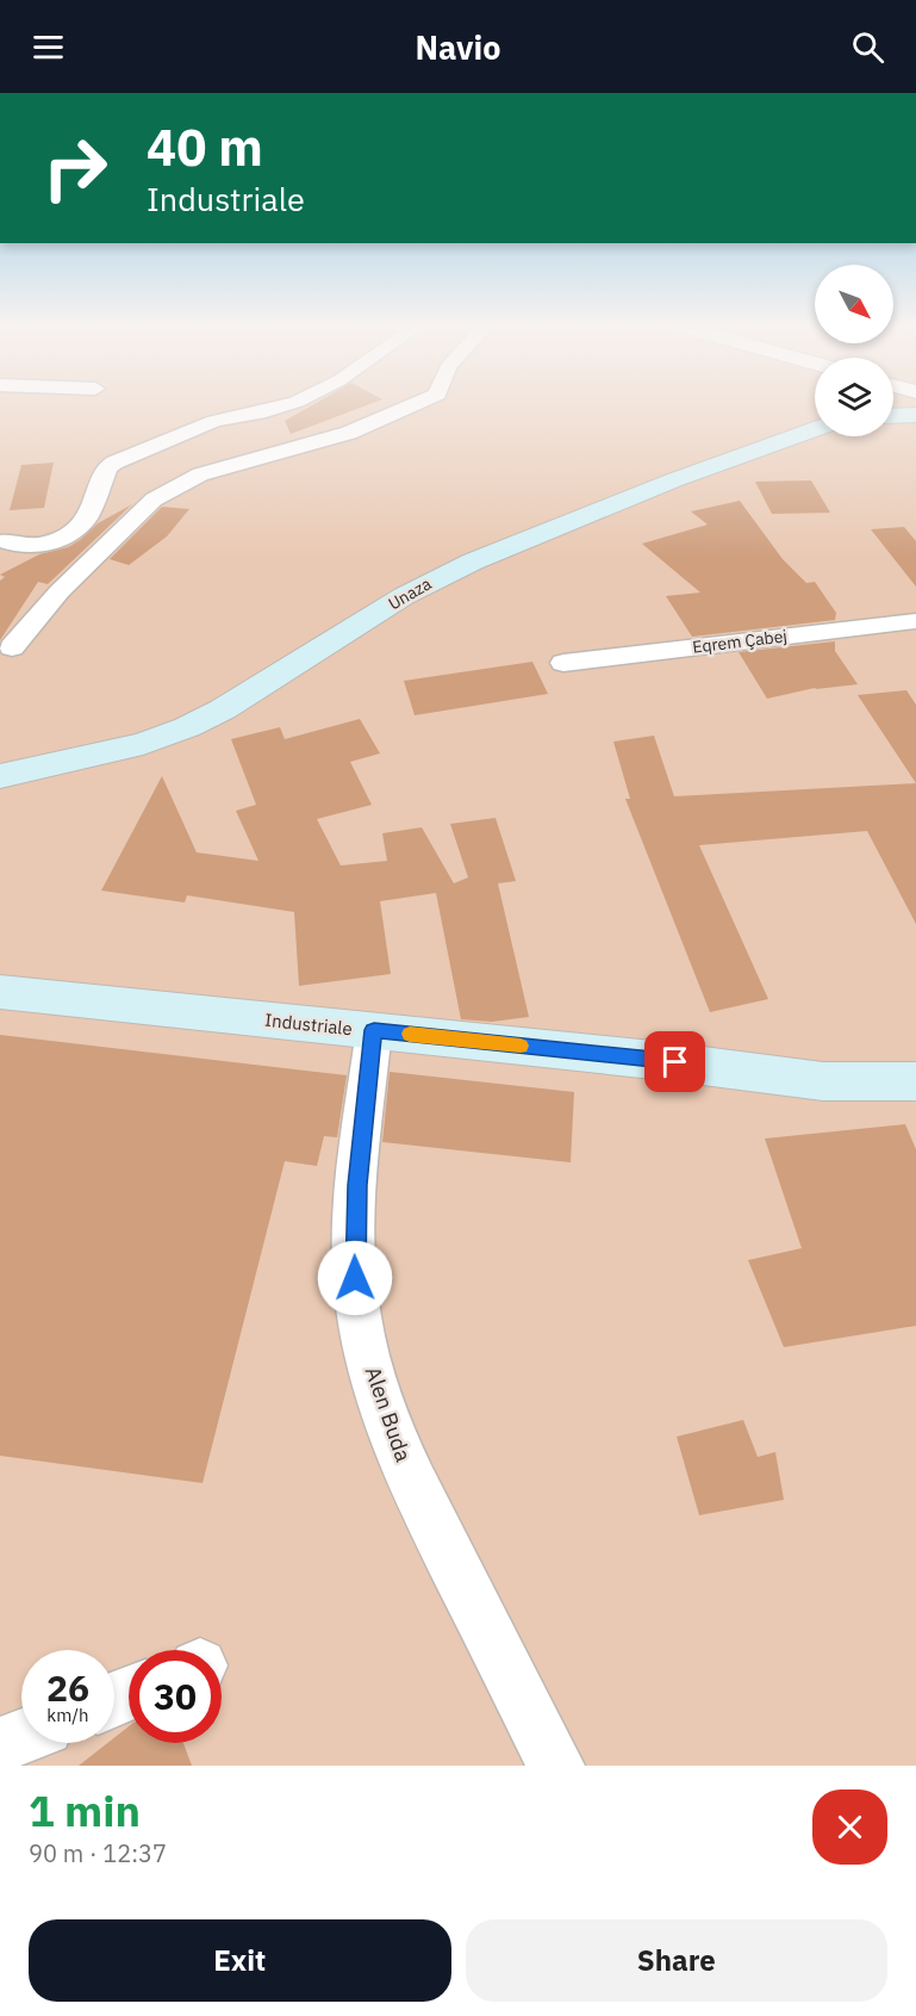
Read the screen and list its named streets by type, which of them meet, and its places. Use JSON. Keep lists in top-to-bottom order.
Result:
{
  "streets": {
    "main road": ["Unaza", "Industriale"],
    "street": ["Eqrem Çabej", "Alen Buda"]
  },
  "crossings": [
    ["Industriale", "Alen Buda"]
  ],
  "north": "bottom right",
  "page": {
    "header": "Navio",
    "turn": ["40 m", "Industriale"],
    "speed": "26 km/h",
    "limit": "30",
    "heading": ["1 min", "90 m · 12:37"],
    "buttons": ["Exit", "Share"]
  }
}
